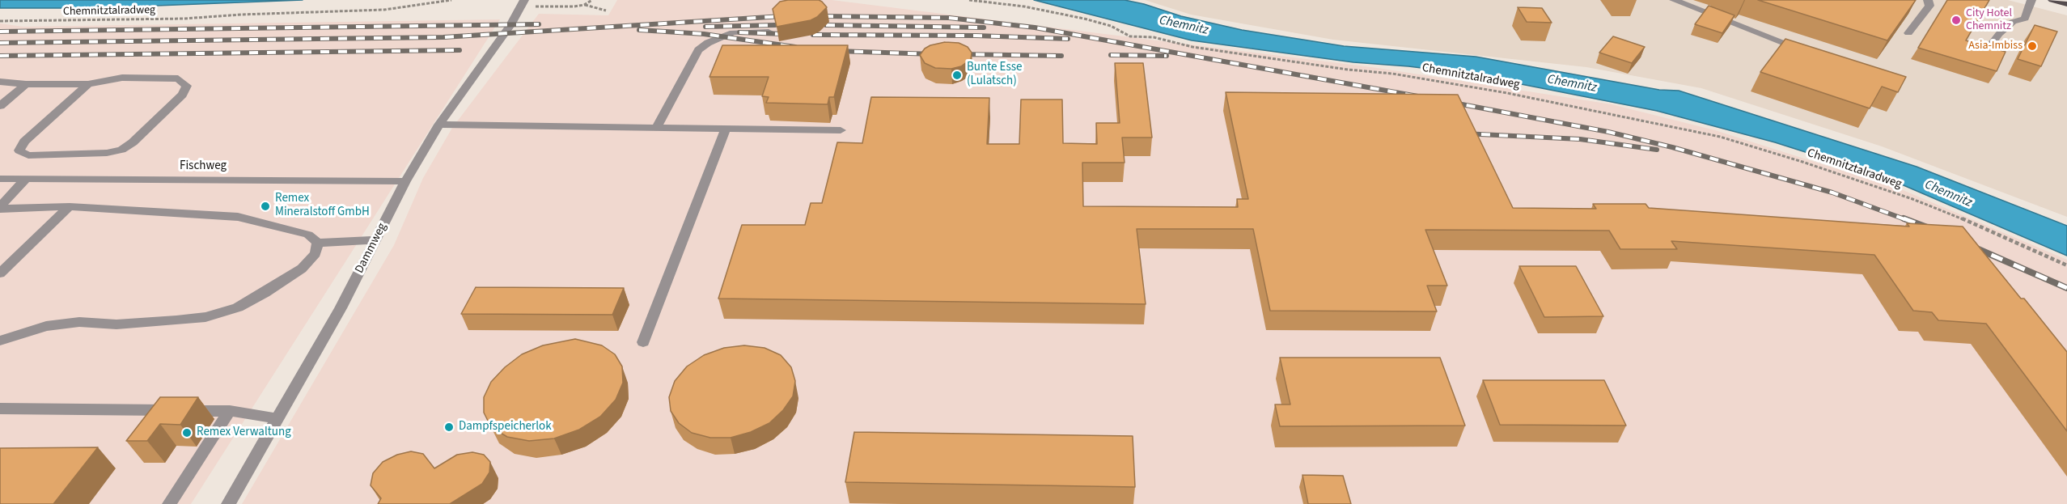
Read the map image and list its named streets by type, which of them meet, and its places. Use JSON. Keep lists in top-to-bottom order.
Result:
{
  "streets": {
    "street": ["Fischweg", "Dammweg"],
    "path": ["Chemnitztalradweg"]
  },
  "crossings": [
    ["Fischweg", "Dammweg"]
  ],
  "water": ["Chemnitz"],
  "places": [
    "City Hotel Chemnitz",
    "Asia-Imbiss",
    "Bunte Esse (Lulatsch)",
    "Remex Mineralstoff GmbH",
    "Dampfspeicherlok",
    "Remex Verwaltung"
  ]
}
